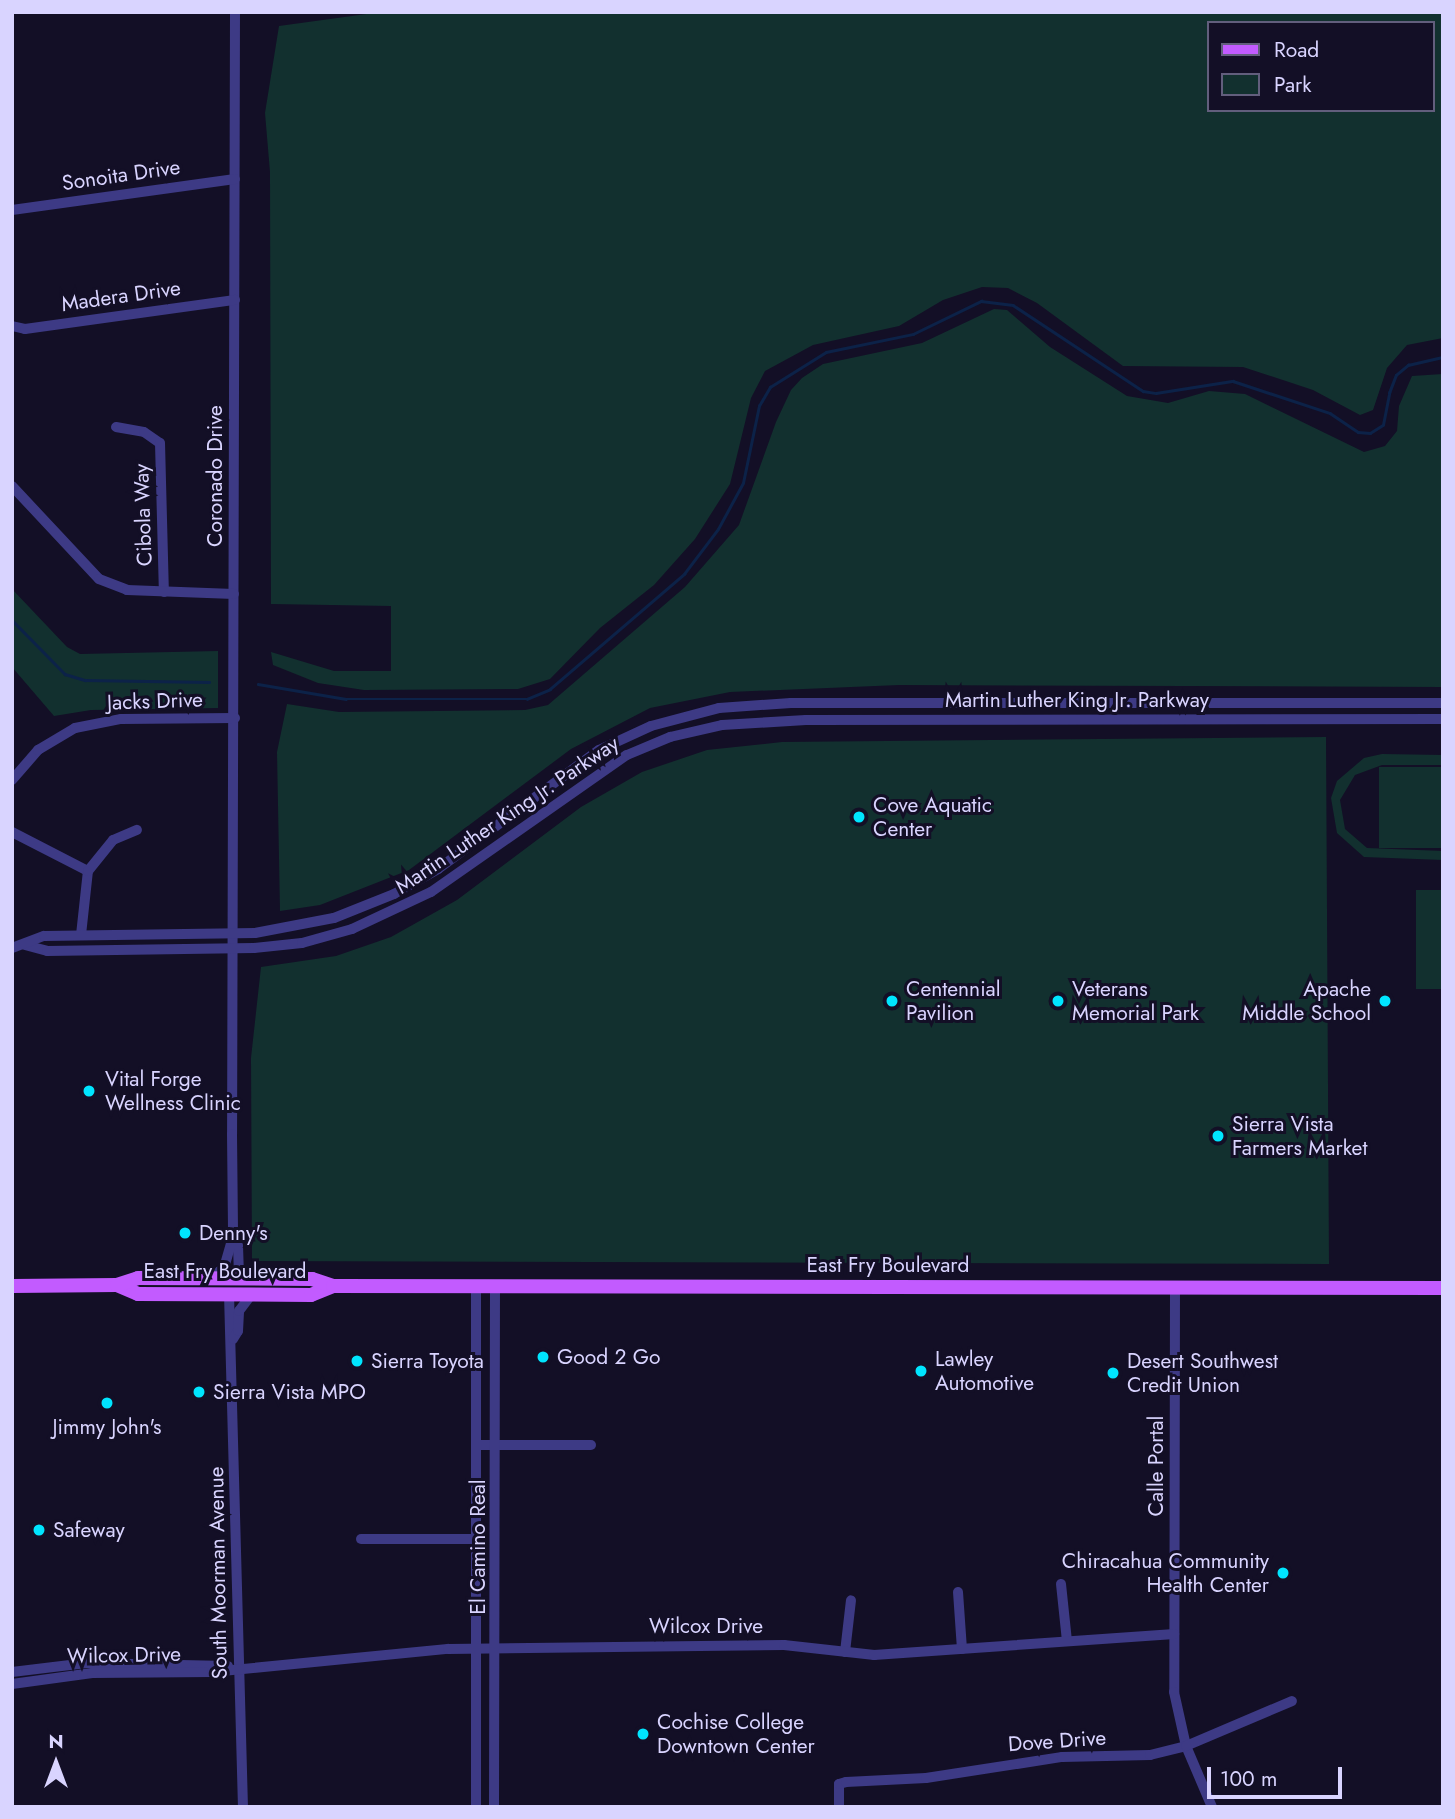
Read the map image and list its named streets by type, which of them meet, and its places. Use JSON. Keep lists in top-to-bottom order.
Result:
{
  "streets": {
    "main road": ["East Fry Boulevard"],
    "street": [
      "Sonoita Drive",
      "Madera Drive",
      "Coronado Drive",
      "Cibola Way",
      "Martin Luther King Jr. Parkway",
      "Jacks Drive",
      "Calle Portal",
      "El Camino Real",
      "South Moorman Avenue",
      "Wilcox Drive",
      "Dove Drive"
    ]
  },
  "crossings": [
    ["Sonoita Drive", "Coronado Drive"],
    ["Madera Drive", "Coronado Drive"],
    ["Coronado Drive", "Martin Luther King Jr. Parkway"],
    ["Coronado Drive", "Jacks Drive"],
    ["East Fry Boulevard", "Calle Portal"],
    ["East Fry Boulevard", "El Camino Real"],
    ["East Fry Boulevard", "South Moorman Avenue"],
    ["Calle Portal", "Wilcox Drive"],
    ["Calle Portal", "Dove Drive"],
    ["El Camino Real", "Wilcox Drive"],
    ["South Moorman Avenue", "Wilcox Drive"]
  ],
  "places": [
    "Cove Aquatic Center",
    "Centennial Pavilion",
    "Veterans Memorial Park",
    "Apache Middle School",
    "Vital Forge Wellness Clinic",
    "Sierra Vista Farmers Market",
    "Denny's",
    "Good 2 Go",
    "Sierra Toyota",
    "Lawley Automotive",
    "Desert Southwest Credit Union",
    "Sierra Vista MPO",
    "Jimmy John's",
    "Safeway",
    "Chiracahua Community Health Center",
    "Cochise College Downtown Center"
  ],
  "legend": ["Road", "Park"],
  "scale_bar": "100 m",
  "north": "top"
}
